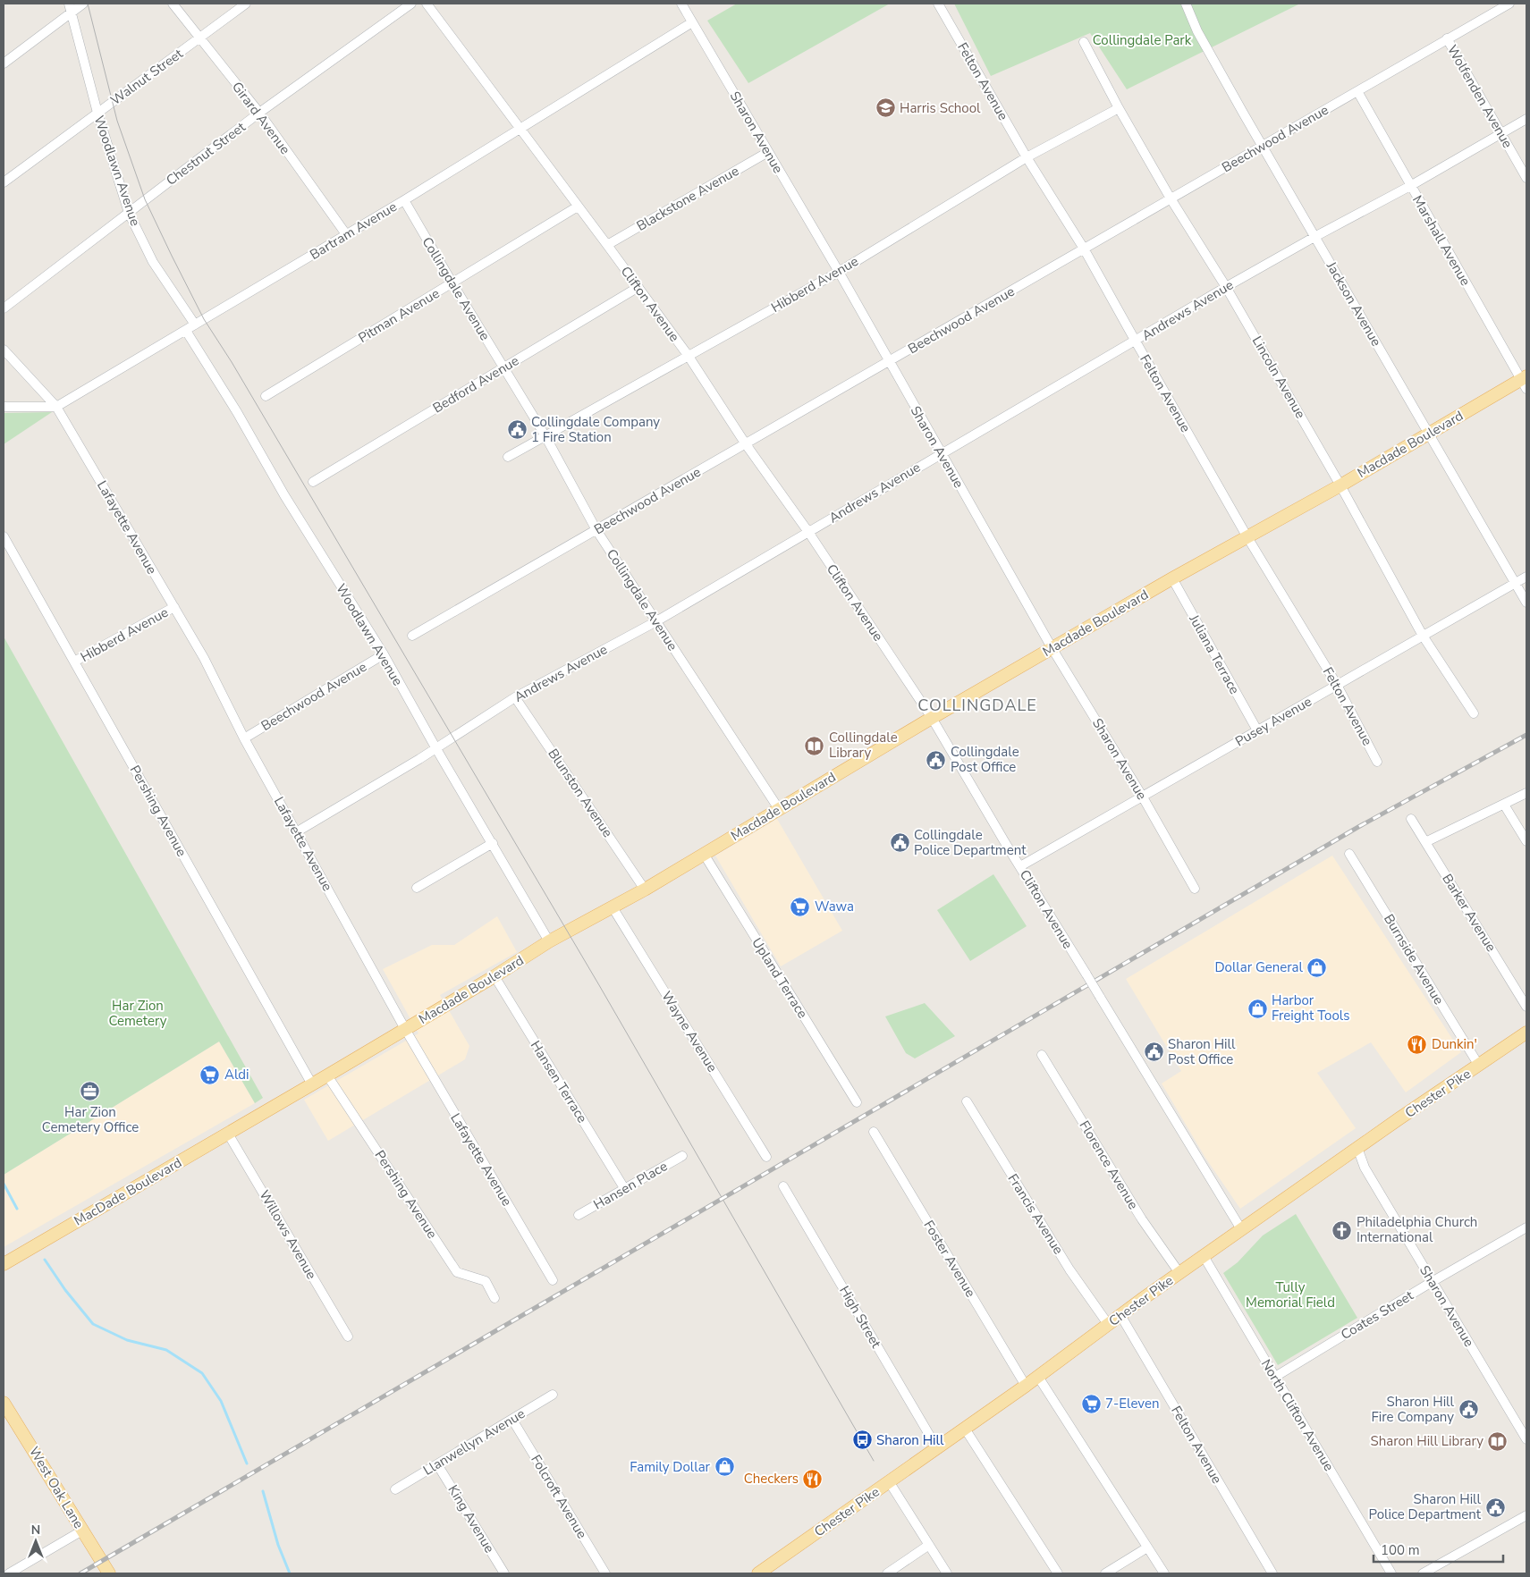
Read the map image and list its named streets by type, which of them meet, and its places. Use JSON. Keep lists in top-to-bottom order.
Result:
{
  "streets": {
    "main road": [
      "Macdade Boulevard",
      "Chester Pike",
      "MacDade Boulevard",
      "West Oak Lane"
    ],
    "street": [
      "Walnut Street",
      "Felton Avenue",
      "Wolfenden Avenue",
      "Girard Avenue",
      "Sharon Avenue",
      "Beechwood Avenue",
      "Chestnut Street",
      "Woodlawn Avenue",
      "Blackstone Avenue",
      "Bartram Avenue",
      "Marshall Avenue",
      "Hibberd Avenue",
      "Collingdale Avenue",
      "Clifton Avenue",
      "Jackson Avenue",
      "Andrews Avenue",
      "Pitman Avenue",
      "Lincoln Avenue",
      "Bedford Avenue",
      "Lafayette Avenue",
      "Juliana Terrace",
      "Pusey Avenue",
      "Blunston Avenue",
      "Pershing Avenue",
      "Barker Avenue",
      "Burnside Avenue",
      "Upland Terrace",
      "Wayne Avenue",
      "Hansen Terrace",
      "Florence Avenue",
      "Hansen Place",
      "Francis Avenue",
      "Willows Avenue",
      "Foster Avenue",
      "Coates Street",
      "High Street",
      "North Clifton Avenue",
      "Llanwellyn Avenue",
      "Folcroft Avenue",
      "King Avenue"
    ]
  },
  "crossings": [
    ["Walnut Street", "Girard Avenue"],
    ["Walnut Street", "Woodlawn Avenue"],
    ["Felton Avenue", "Beechwood Avenue"],
    ["Felton Avenue", "Hibberd Avenue"],
    ["Felton Avenue", "Andrews Avenue"],
    ["Felton Avenue", "Macdade Boulevard"],
    ["Felton Avenue", "Pusey Avenue"],
    ["Felton Avenue", "Chester Pike"],
    ["Wolfenden Avenue", "Beechwood Avenue"],
    ["Wolfenden Avenue", "Andrews Avenue"],
    ["Girard Avenue", "Chestnut Street"],
    ["Girard Avenue", "Bartram Avenue"],
    ["Sharon Avenue", "Beechwood Avenue"],
    ["Sharon Avenue", "Blackstone Avenue"],
    ["Sharon Avenue", "Bartram Avenue"],
    ["Sharon Avenue", "Hibberd Avenue"],
    ["Sharon Avenue", "Andrews Avenue"],
    ["Sharon Avenue", "Macdade Boulevard"],
    ["Sharon Avenue", "Pusey Avenue"],
    ["Sharon Avenue", "Chester Pike"],
    ["Sharon Avenue", "Coates Street"],
    ["Beechwood Avenue", "Woodlawn Avenue"],
    ["Beechwood Avenue", "Marshall Avenue"],
    ["Beechwood Avenue", "Collingdale Avenue"],
    ["Beechwood Avenue", "Clifton Avenue"],
    ["Beechwood Avenue", "Jackson Avenue"],
    ["Beechwood Avenue", "Lincoln Avenue"],
    ["Beechwood Avenue", "Lafayette Avenue"],
    ["Chestnut Street", "Woodlawn Avenue"],
    ["Woodlawn Avenue", "Bartram Avenue"],
    ["Woodlawn Avenue", "Andrews Avenue"],
    ["Woodlawn Avenue", "Macdade Boulevard"],
    ["Blackstone Avenue", "Clifton Avenue"],
    ["Bartram Avenue", "Collingdale Avenue"],
    ["Bartram Avenue", "Clifton Avenue"],
    ["Bartram Avenue", "Lafayette Avenue"],
    ["Marshall Avenue", "Andrews Avenue"],
    ["Marshall Avenue", "Macdade Boulevard"],
    ["Hibberd Avenue", "Collingdale Avenue"],
    ["Hibberd Avenue", "Clifton Avenue"],
    ["Hibberd Avenue", "Lincoln Avenue"],
    ["Hibberd Avenue", "Lafayette Avenue"],
    ["Hibberd Avenue", "Pershing Avenue"],
    ["Collingdale Avenue", "Andrews Avenue"],
    ["Collingdale Avenue", "Pitman Avenue"],
    ["Collingdale Avenue", "Bedford Avenue"],
    ["Collingdale Avenue", "Macdade Boulevard"],
    ["Clifton Avenue", "Andrews Avenue"],
    ["Clifton Avenue", "Pitman Avenue"],
    ["Clifton Avenue", "Bedford Avenue"],
    ["Clifton Avenue", "Macdade Boulevard"],
    ["Clifton Avenue", "Pusey Avenue"],
    ["Clifton Avenue", "Chester Pike"],
    ["Jackson Avenue", "Andrews Avenue"],
    ["Jackson Avenue", "Macdade Boulevard"],
    ["Jackson Avenue", "Pusey Avenue"],
    ["Andrews Avenue", "Lincoln Avenue"],
    ["Andrews Avenue", "Lafayette Avenue"],
    ["Andrews Avenue", "Blunston Avenue"],
    ["Lincoln Avenue", "Macdade Boulevard"],
    ["Lincoln Avenue", "Pusey Avenue"],
    ["Macdade Boulevard", "Lafayette Avenue"],
    ["Macdade Boulevard", "Juliana Terrace"],
    ["Macdade Boulevard", "Blunston Avenue"],
    ["Macdade Boulevard", "Pershing Avenue"],
    ["Macdade Boulevard", "Upland Terrace"],
    ["Macdade Boulevard", "Wayne Avenue"],
    ["Macdade Boulevard", "Hansen Terrace"],
    ["Macdade Boulevard", "MacDade Boulevard"],
    ["Macdade Boulevard", "Willows Avenue"],
    ["Juliana Terrace", "Pusey Avenue"],
    ["Burnside Avenue", "Chester Pike"],
    ["Hansen Terrace", "Hansen Place"],
    ["Chester Pike", "Florence Avenue"],
    ["Chester Pike", "Francis Avenue"],
    ["Chester Pike", "Foster Avenue"],
    ["Chester Pike", "High Street"],
    ["Chester Pike", "North Clifton Avenue"],
    ["MacDade Boulevard", "Willows Avenue"],
    ["Coates Street", "North Clifton Avenue"],
    ["Llanwellyn Avenue", "Folcroft Avenue"],
    ["Llanwellyn Avenue", "King Avenue"]
  ],
  "districts": ["COLLINGDALE"],
  "parks": ["Collingdale Park", "Har Zion Cemetery", "Tully Memorial Field"],
  "places": {
    "school or university": ["Harris School"],
    "public building": [
      "Collingdale Company 1 Fire Station",
      "Collingdale Post Office",
      "Collingdale Police Department",
      "Sharon Hill Post Office",
      "Sharon Hill Fire Company",
      "Sharon Hill Police Department"
    ],
    "library": ["Collingdale Library", "Sharon Hill Library"],
    "supermarket": ["Wawa", "Aldi", "7-Eleven"],
    "shop": ["Dollar General", "Harbor Freight Tools", "Family Dollar"],
    "restaurant": ["Dunkin'", "Checkers"],
    "office": ["Har Zion Cemetery Office"],
    "church": ["Philadelphia Church International"],
    "bus stop": ["Sharon Hill"]
  },
  "scale_bar": "100 m",
  "north": "top"
}
